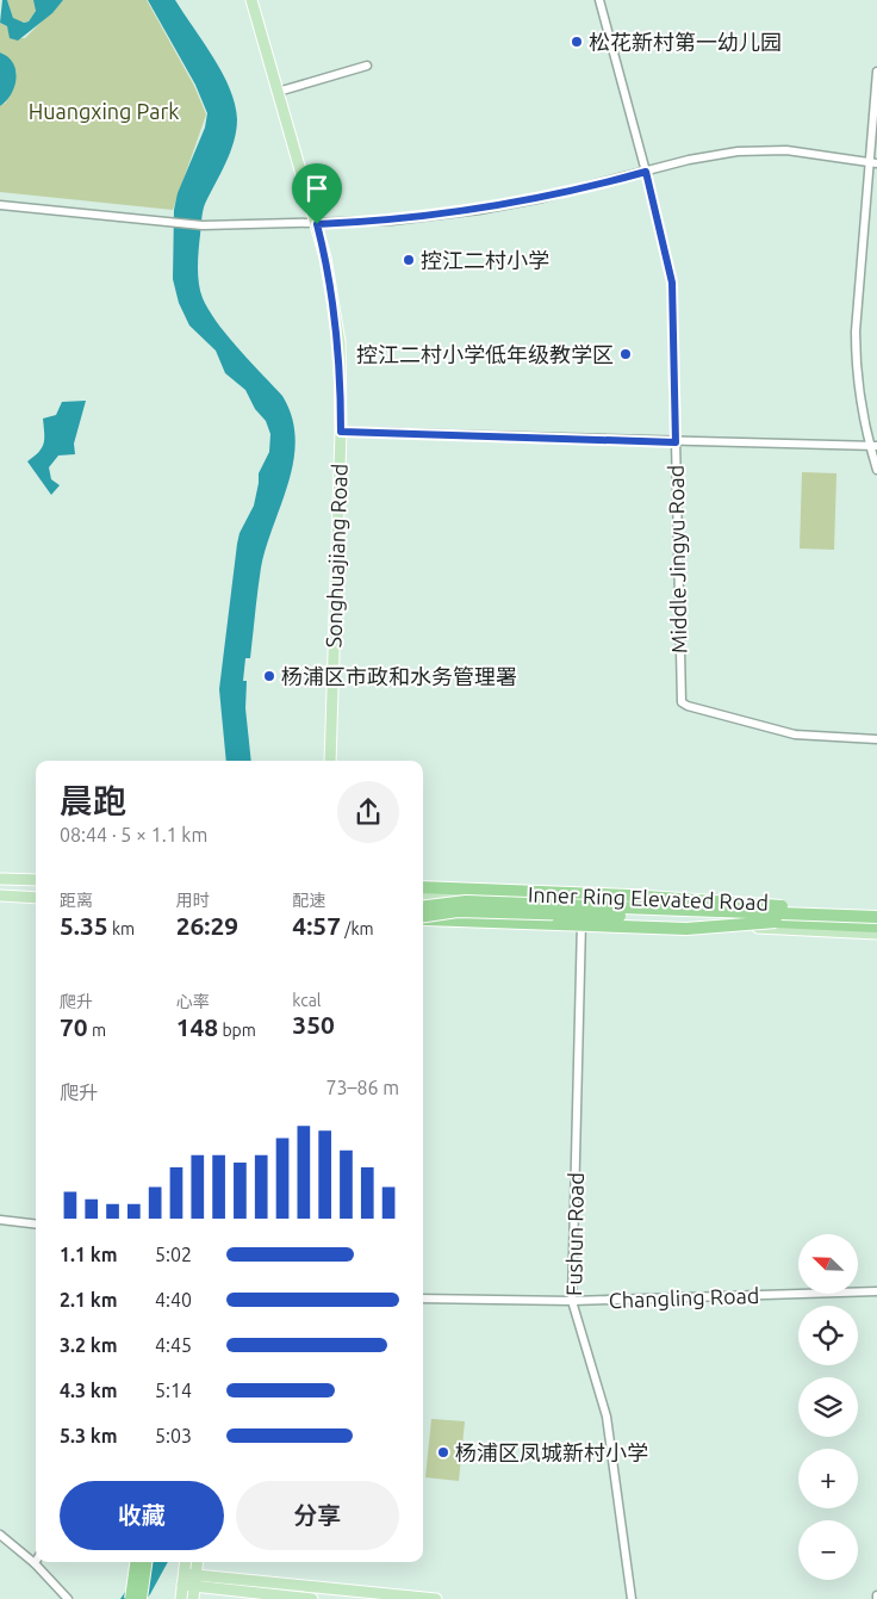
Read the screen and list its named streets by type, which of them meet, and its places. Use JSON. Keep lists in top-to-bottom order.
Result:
{
  "streets": {
    "highway": ["Inner Ring Elevated Road"],
    "main road": ["Songhuajiang Road"],
    "street": ["Middle Jingyu Road", "Fushun Road", "Changling Road"]
  },
  "crossings": [
    ["Fushun Road", "Changling Road"]
  ],
  "parks": ["Huangxing Park"],
  "places": [
    "松花新村第一幼儿园",
    "控江二村小学",
    "控江二村小学低年级教学区",
    "杨浦区市政和水务管理署",
    "杨浦区凤城新村小学"
  ],
  "north": "top left",
  "page": {
    "heading": ["晨跑", "08:44 · 5 × 1.1 km"],
    "stats": [
      ["距离", "5.35 km"],
      ["用时", "26:29"],
      ["配速", "4:57 /km"],
      ["爬升", "70 m"],
      ["心率", "148 bpm"],
      ["kcal", "350"]
    ],
    "chart": ["爬升", "73–86 m"],
    "list": [
      {
        "name": "1.1 km",
        "note": "5:02"
      },
      {
        "name": "2.1 km",
        "note": "4:40"
      },
      {
        "name": "3.2 km",
        "note": "4:45"
      },
      {
        "name": "4.3 km",
        "note": "5:14"
      },
      {
        "name": "5.3 km",
        "note": "5:03"
      }
    ],
    "map_buttons": ["+", "−"],
    "buttons": ["收藏", "分享"]
  }
}
